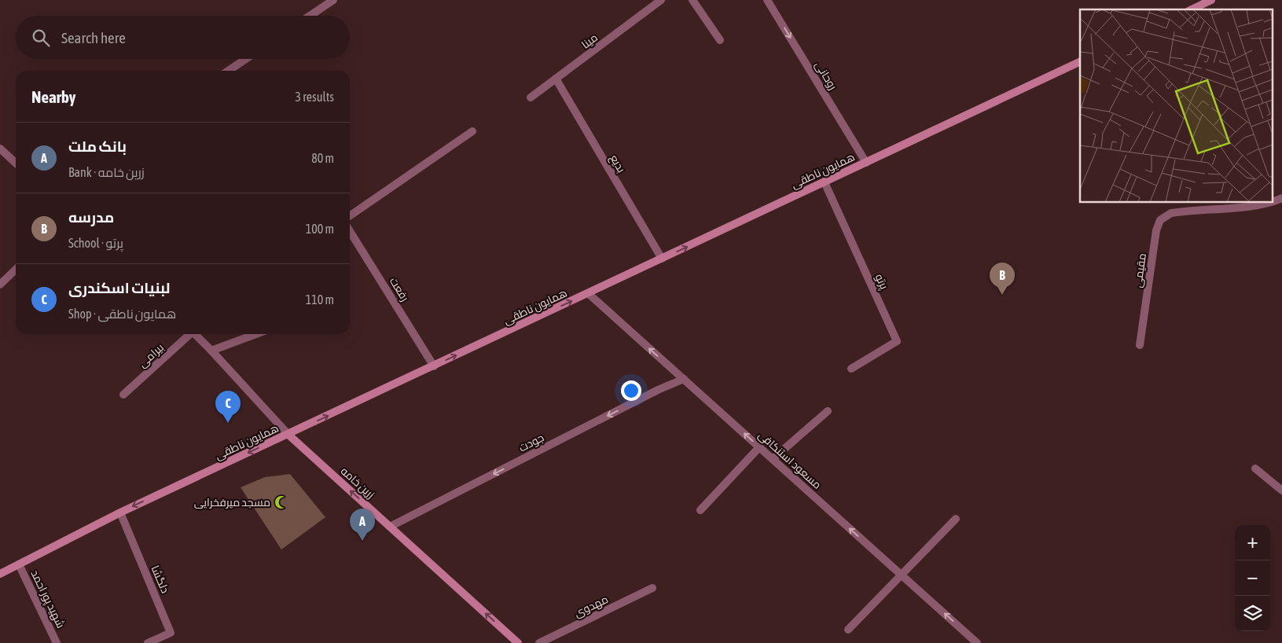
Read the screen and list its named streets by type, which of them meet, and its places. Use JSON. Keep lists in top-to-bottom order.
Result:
{
  "streets": {
    "main road": ["همایون ناطقی", "زرین خامه"],
    "street": [
      "مینا",
      "روحانی",
      "بدیع",
      "مقیمی",
      "پرتو",
      "رفعت",
      "بیرامی",
      "جودت",
      "مسعود استنکافی",
      "دلگشا",
      "شهید پور احمد",
      "مهدوی"
    ]
  },
  "crossings": [
    ["مینا", "بدیع"],
    ["روحانی", "همایون ناطقی"],
    ["بدیع", "همایون ناطقی"],
    ["همایون ناطقی", "پرتو"],
    ["همایون ناطقی", "رفعت"],
    ["همایون ناطقی", "مسعود استنکافی"],
    ["همایون ناطقی", "زرین خامه"],
    ["همایون ناطقی", "دلگشا"],
    ["همایون ناطقی", "شهید پور احمد"],
    ["جودت", "مسعود استنکافی"],
    ["جودت", "زرین خامه"]
  ],
  "one_way": [
    "روحانی",
    "جودت",
    "مسعود استنکافی",
    "زرین خامه"
  ],
  "places": {
    "mosque": ["مسجد میرفخرایی"]
  },
  "page": {
    "search": "Search here",
    "heading": ["Nearby", "3 results"],
    "list": [
      {
        "mark": "A",
        "name": "بانک ملت",
        "note": "Bank · زرین خامه",
        "value": "80 m"
      },
      {
        "mark": "B",
        "name": "مدرسه",
        "note": "School · پرتو",
        "value": "100 m"
      },
      {
        "mark": "C",
        "name": "لبنیات اسکندری",
        "note": "Shop · همایون ناطقی",
        "value": "110 m"
      }
    ],
    "pins": ["B", "C", "A"],
    "map_buttons": ["+", "−"]
  }
}
